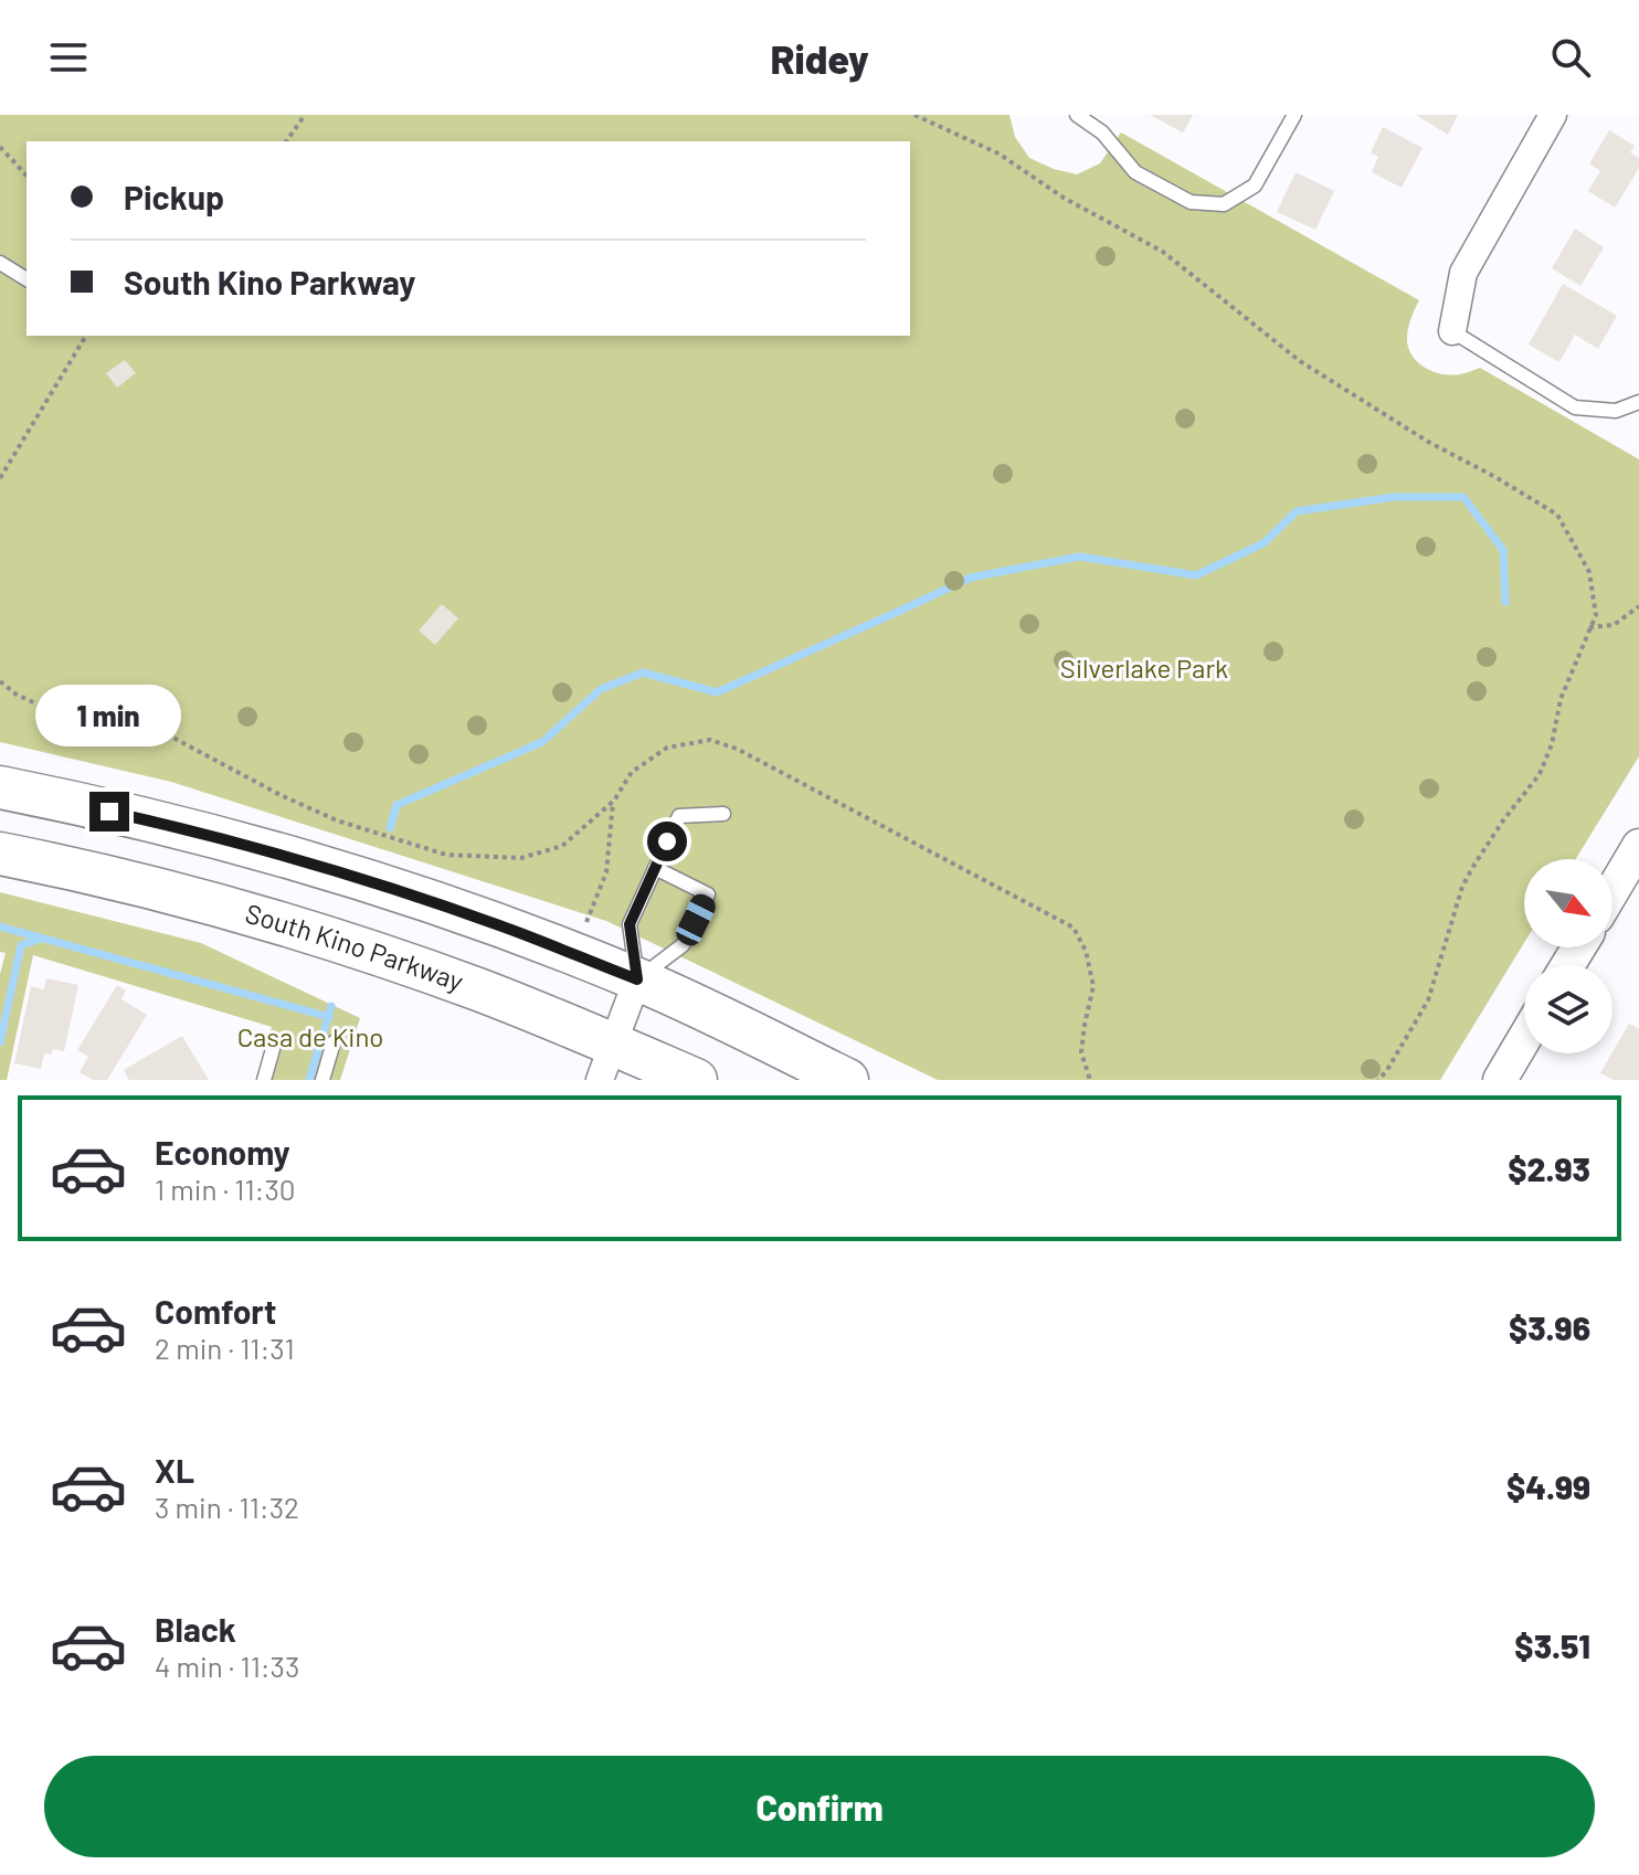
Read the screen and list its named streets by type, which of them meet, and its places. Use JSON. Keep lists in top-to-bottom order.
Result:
{
  "streets": {
    "main road": ["South Kino Parkway"]
  },
  "parks": ["Silverlake Park", "Casa de Kino"],
  "north": "bottom right",
  "page": {
    "header": "Ridey",
    "banner": ["Pickup", "South Kino Parkway"],
    "bubble": "1 min",
    "list": [
      {
        "name": "Economy",
        "note": "1 min · 11:30",
        "value": "$2.93"
      },
      {
        "name": "Comfort",
        "note": "2 min · 11:31",
        "value": "$3.96"
      },
      {
        "name": "XL",
        "note": "3 min · 11:32",
        "value": "$4.99"
      },
      {
        "name": "Black",
        "note": "4 min · 11:33",
        "value": "$3.51"
      }
    ],
    "buttons": "Confirm"
  }
}
